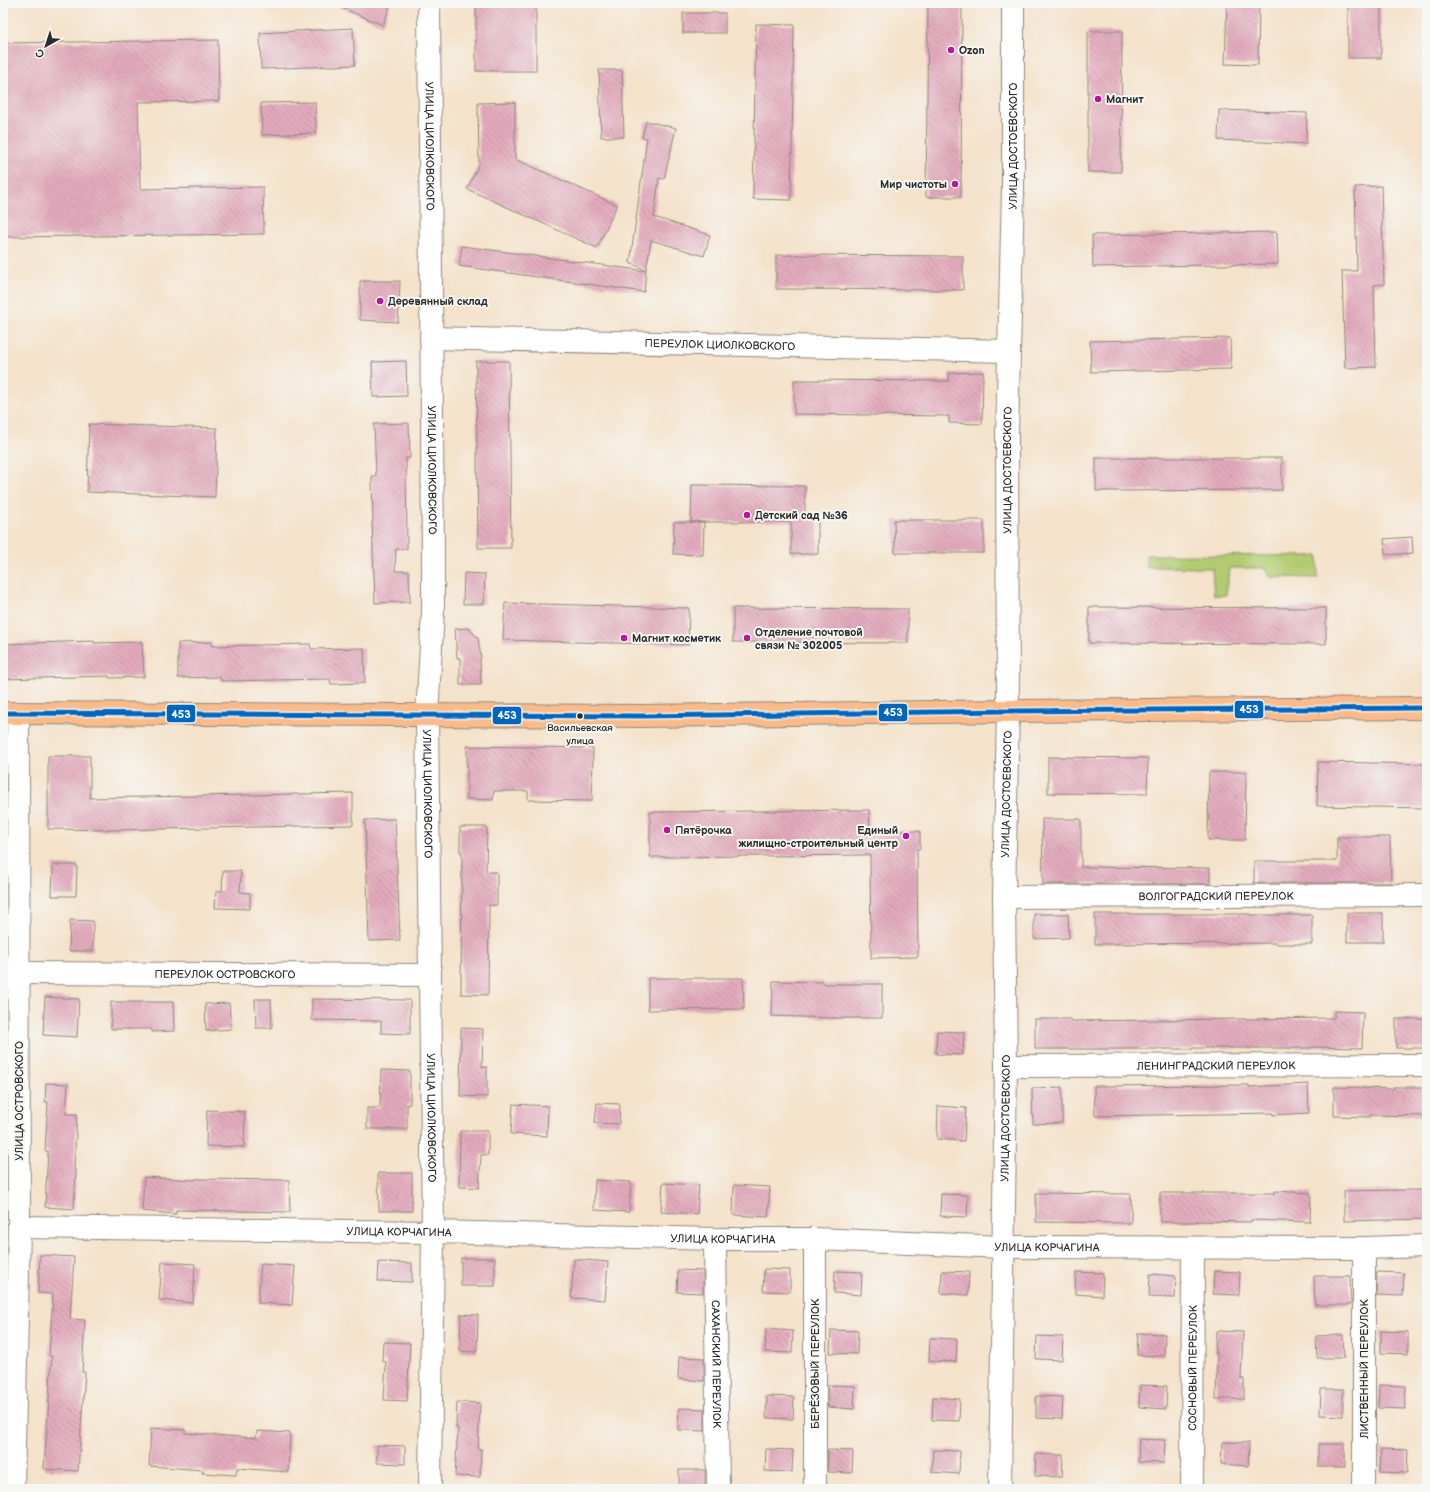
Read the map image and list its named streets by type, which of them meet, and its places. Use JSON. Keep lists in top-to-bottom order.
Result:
{
  "streets": {
    "street": [
      "УЛИЦА ЦИОЛКОВСКОГО",
      "УЛИЦА ДОСТОЕВСКОГО",
      "ПЕРЕУЛОК ЦИОЛКОВСКОГО",
      "ВОЛГОГРАДСКИЙ ПЕРЕУЛОК",
      "ПЕРЕУЛОК ОСТРОВСКОГО",
      "ЛЕНИНГРАДСКИЙ ПЕРЕУЛОК",
      "УЛИЦА ОСТРОВСКОГО",
      "УЛИЦА КОРЧАГИНА",
      "САХАНСКИЙ ПЕРЕУЛОК",
      "БЕРЁЗОВЫЙ ПЕРЕУЛОК",
      "СОСНОВЫЙ ПЕРЕУЛОК",
      "ЛИСТВЕННЫЙ ПЕРЕУЛОК"
    ]
  },
  "crossings": [
    ["УЛИЦА ЦИОЛКОВСКОГО", "ПЕРЕУЛОК ЦИОЛКОВСКОГО"],
    ["УЛИЦА ЦИОЛКОВСКОГО", "ПЕРЕУЛОК ОСТРОВСКОГО"],
    ["УЛИЦА ЦИОЛКОВСКОГО", "УЛИЦА КОРЧАГИНА"],
    ["УЛИЦА ДОСТОЕВСКОГО", "ПЕРЕУЛОК ЦИОЛКОВСКОГО"],
    ["УЛИЦА ДОСТОЕВСКОГО", "ВОЛГОГРАДСКИЙ ПЕРЕУЛОК"],
    ["УЛИЦА ДОСТОЕВСКОГО", "ЛЕНИНГРАДСКИЙ ПЕРЕУЛОК"],
    ["УЛИЦА ДОСТОЕВСКОГО", "УЛИЦА КОРЧАГИНА"],
    ["ПЕРЕУЛОК ОСТРОВСКОГО", "УЛИЦА ОСТРОВСКОГО"],
    ["УЛИЦА ОСТРОВСКОГО", "УЛИЦА КОРЧАГИНА"],
    ["УЛИЦА КОРЧАГИНА", "САХАНСКИЙ ПЕРЕУЛОК"],
    ["УЛИЦА КОРЧАГИНА", "БЕРЁЗОВЫЙ ПЕРЕУЛОК"],
    ["УЛИЦА КОРЧАГИНА", "СОСНОВЫЙ ПЕРЕУЛОК"],
    ["УЛИЦА КОРЧАГИНА", "ЛИСТВЕННЫЙ ПЕРЕУЛОК"]
  ],
  "places": [
    "Ozon",
    "Магнит",
    "Мир чистоты",
    "Деревянный склад",
    "Детский сад №36",
    "Магнит косметик",
    "Отделение почтовой связи № 302005",
    "Васильевская улица",
    "Пятёрочка",
    "Единый жилищно-строительный центр"
  ],
  "lines": ["transit line 453"],
  "north": "bottom left"
}
